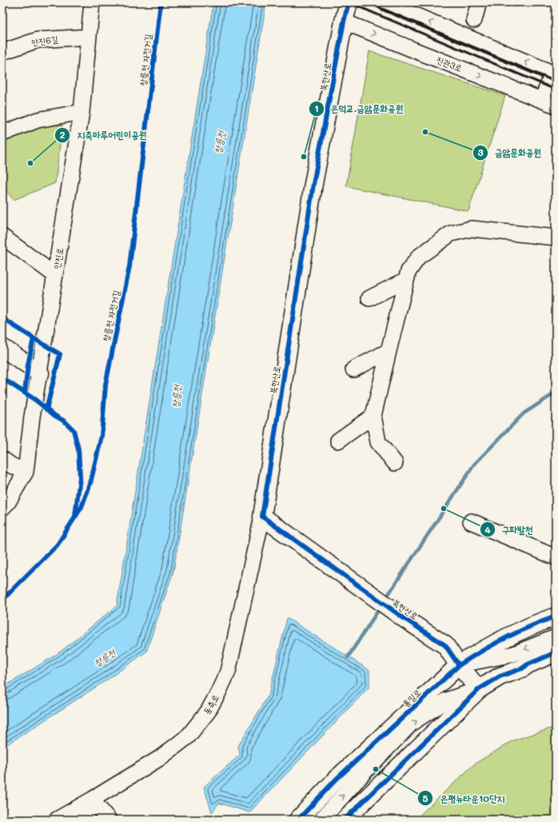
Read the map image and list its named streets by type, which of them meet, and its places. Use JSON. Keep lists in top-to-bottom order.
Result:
{
  "streets": {
    "main road": ["북한산로", "통일로"],
    "street": [
      "안진6길",
      "진관3로",
      "안진로",
      "동축로"
    ],
    "cycle path": ["창릉천 자전거길"]
  },
  "crossings": [
    ["안진6길", "안진로"],
    ["진관3로", "북한산로"],
    ["북한산로", "통일로"],
    ["북한산로", "동축로"]
  ],
  "water": ["창릉천"],
  "places": [
    "금암문화공원",
    "은덕교.금암문화공원",
    "지축마루어린이공원",
    "구파발천",
    "은평뉴타운10단지"
  ]
}
